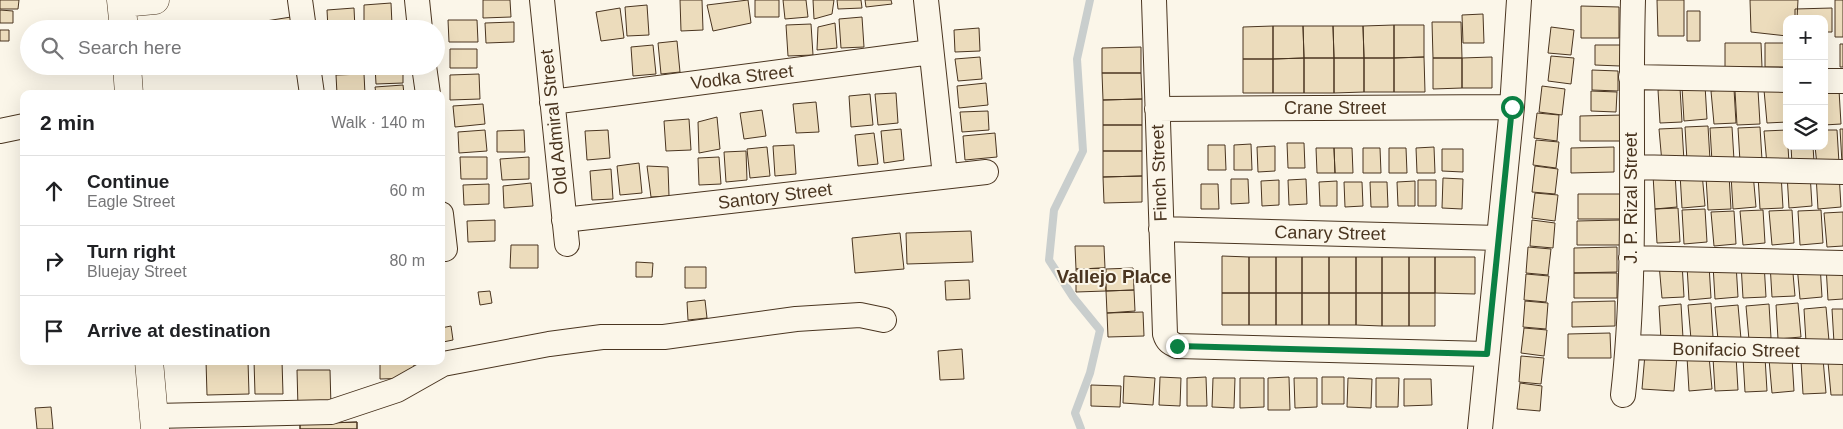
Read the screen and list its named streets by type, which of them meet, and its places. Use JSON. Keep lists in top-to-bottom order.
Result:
{
  "streets": {
    "street": [
      "Vodka Street",
      "Crane Street",
      "Old Admiral Street",
      "Finch Street",
      "Santory Street",
      "J. P. Rizal Street",
      "Canary Street",
      "Bonifacio Street"
    ]
  },
  "crossings": [
    ["Vodka Street", "Old Admiral Street"],
    ["Crane Street", "Finch Street"],
    ["Old Admiral Street", "Santory Street"],
    ["Finch Street", "Canary Street"],
    ["J. P. Rizal Street", "Bonifacio Street"]
  ],
  "districts": ["Vallejo Place"],
  "page": {
    "map_buttons": ["+", "−"],
    "search": "Search here",
    "heading": ["2 min", "Walk · 140 m"],
    "list": [
      ["Continue", "Eagle Street", "60 m"],
      ["Turn right", "Bluejay Street", "80 m"],
      "Arrive at destination"
    ]
  }
}
